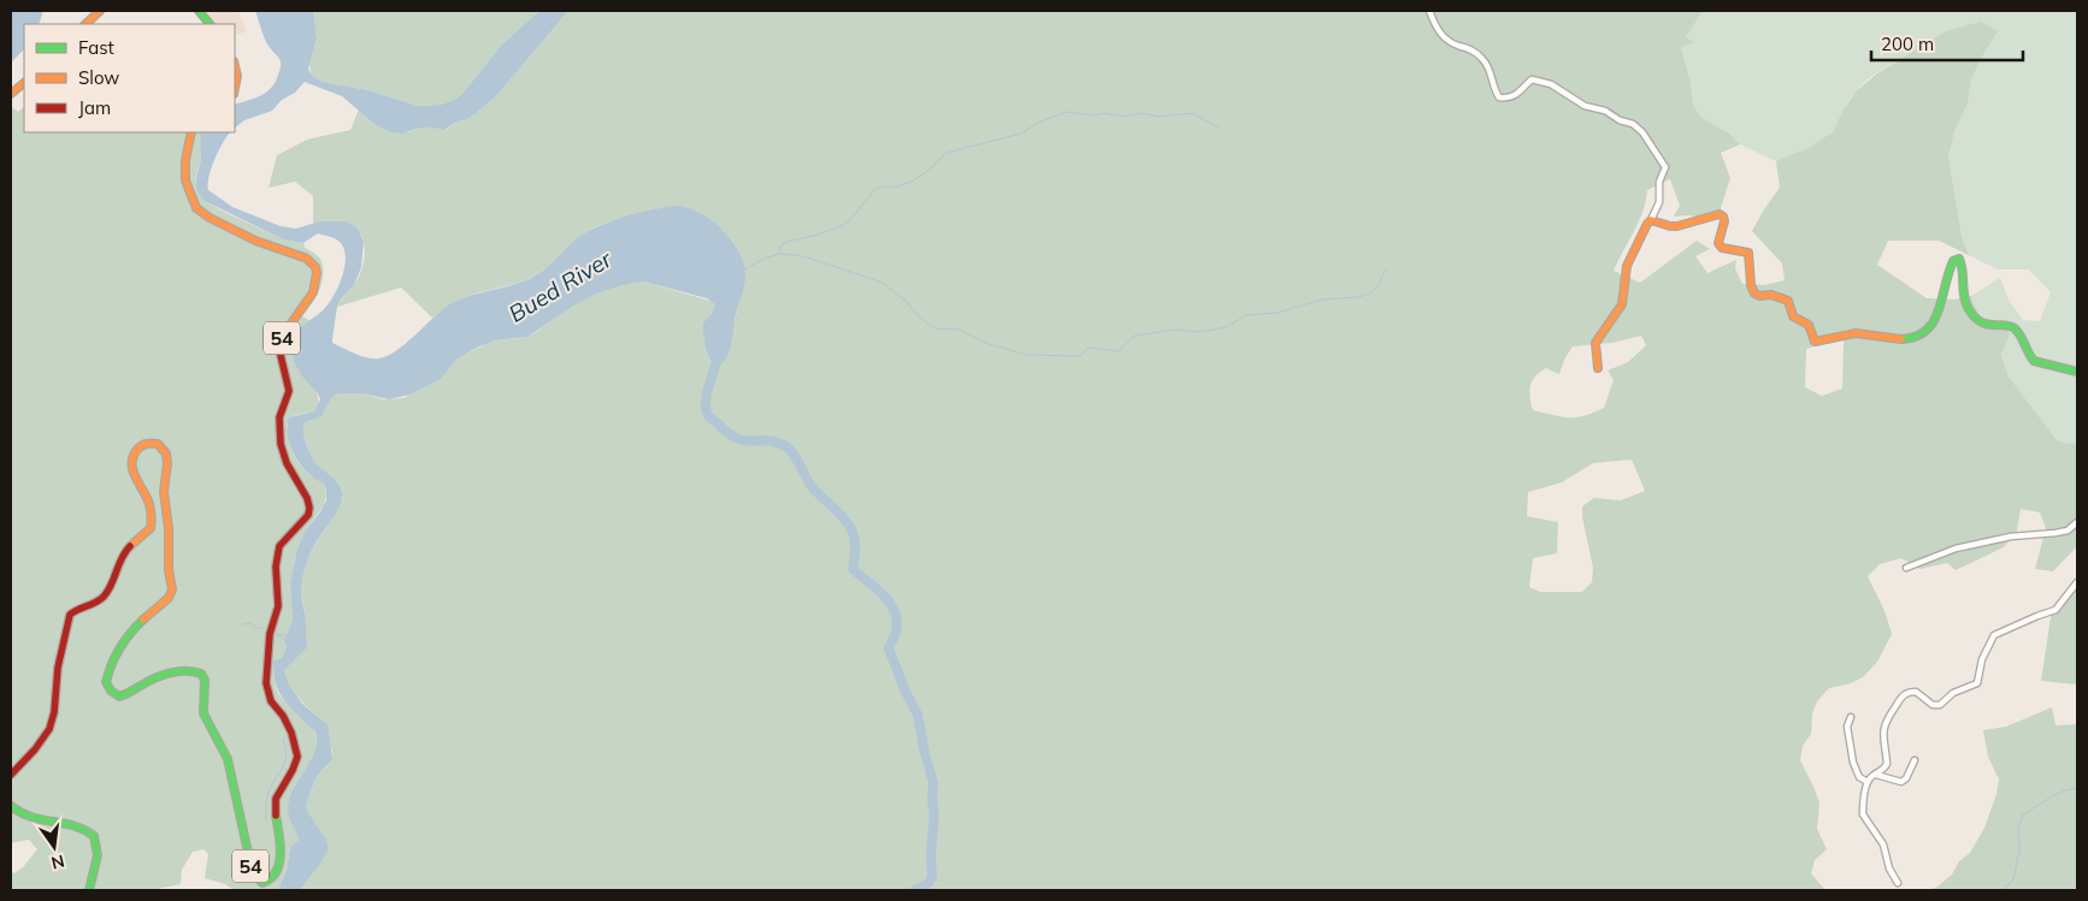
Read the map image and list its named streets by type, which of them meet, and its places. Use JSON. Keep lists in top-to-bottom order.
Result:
{
  "streets": {
    "main road": ["54"]
  },
  "water": ["Bued River"],
  "legend": ["Fast", "Slow", "Jam"],
  "scale_bar": "200 m",
  "north": "bottom"
}
